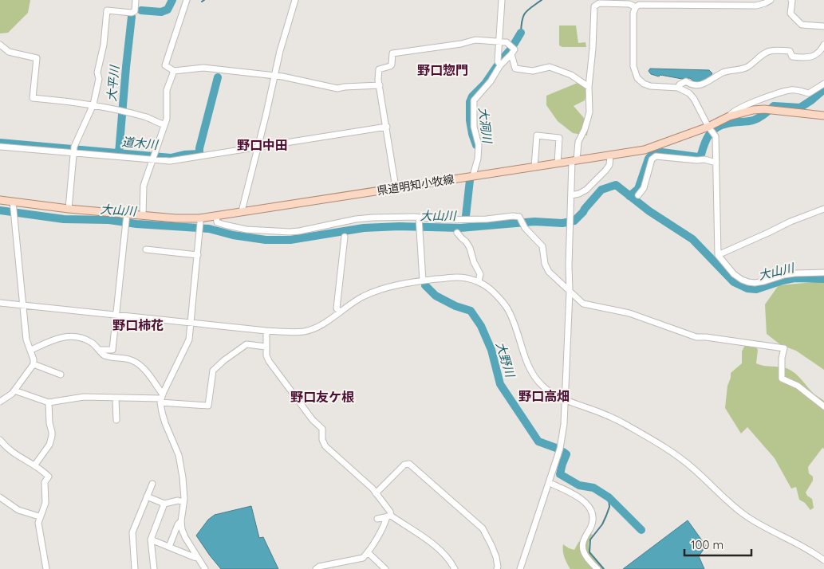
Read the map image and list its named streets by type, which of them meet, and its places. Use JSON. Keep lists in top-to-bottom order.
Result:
{
  "streets": {
    "main road": ["県道明知小牧線"]
  },
  "districts": [
    "野口惣門",
    "野口中田",
    "野口柿花",
    "野口高畑",
    "野口友ケ根"
  ],
  "water": [
    "大平川",
    "大洞川",
    "道木川",
    "大山川",
    "大野川"
  ],
  "scale_bar": "100 m"
}
